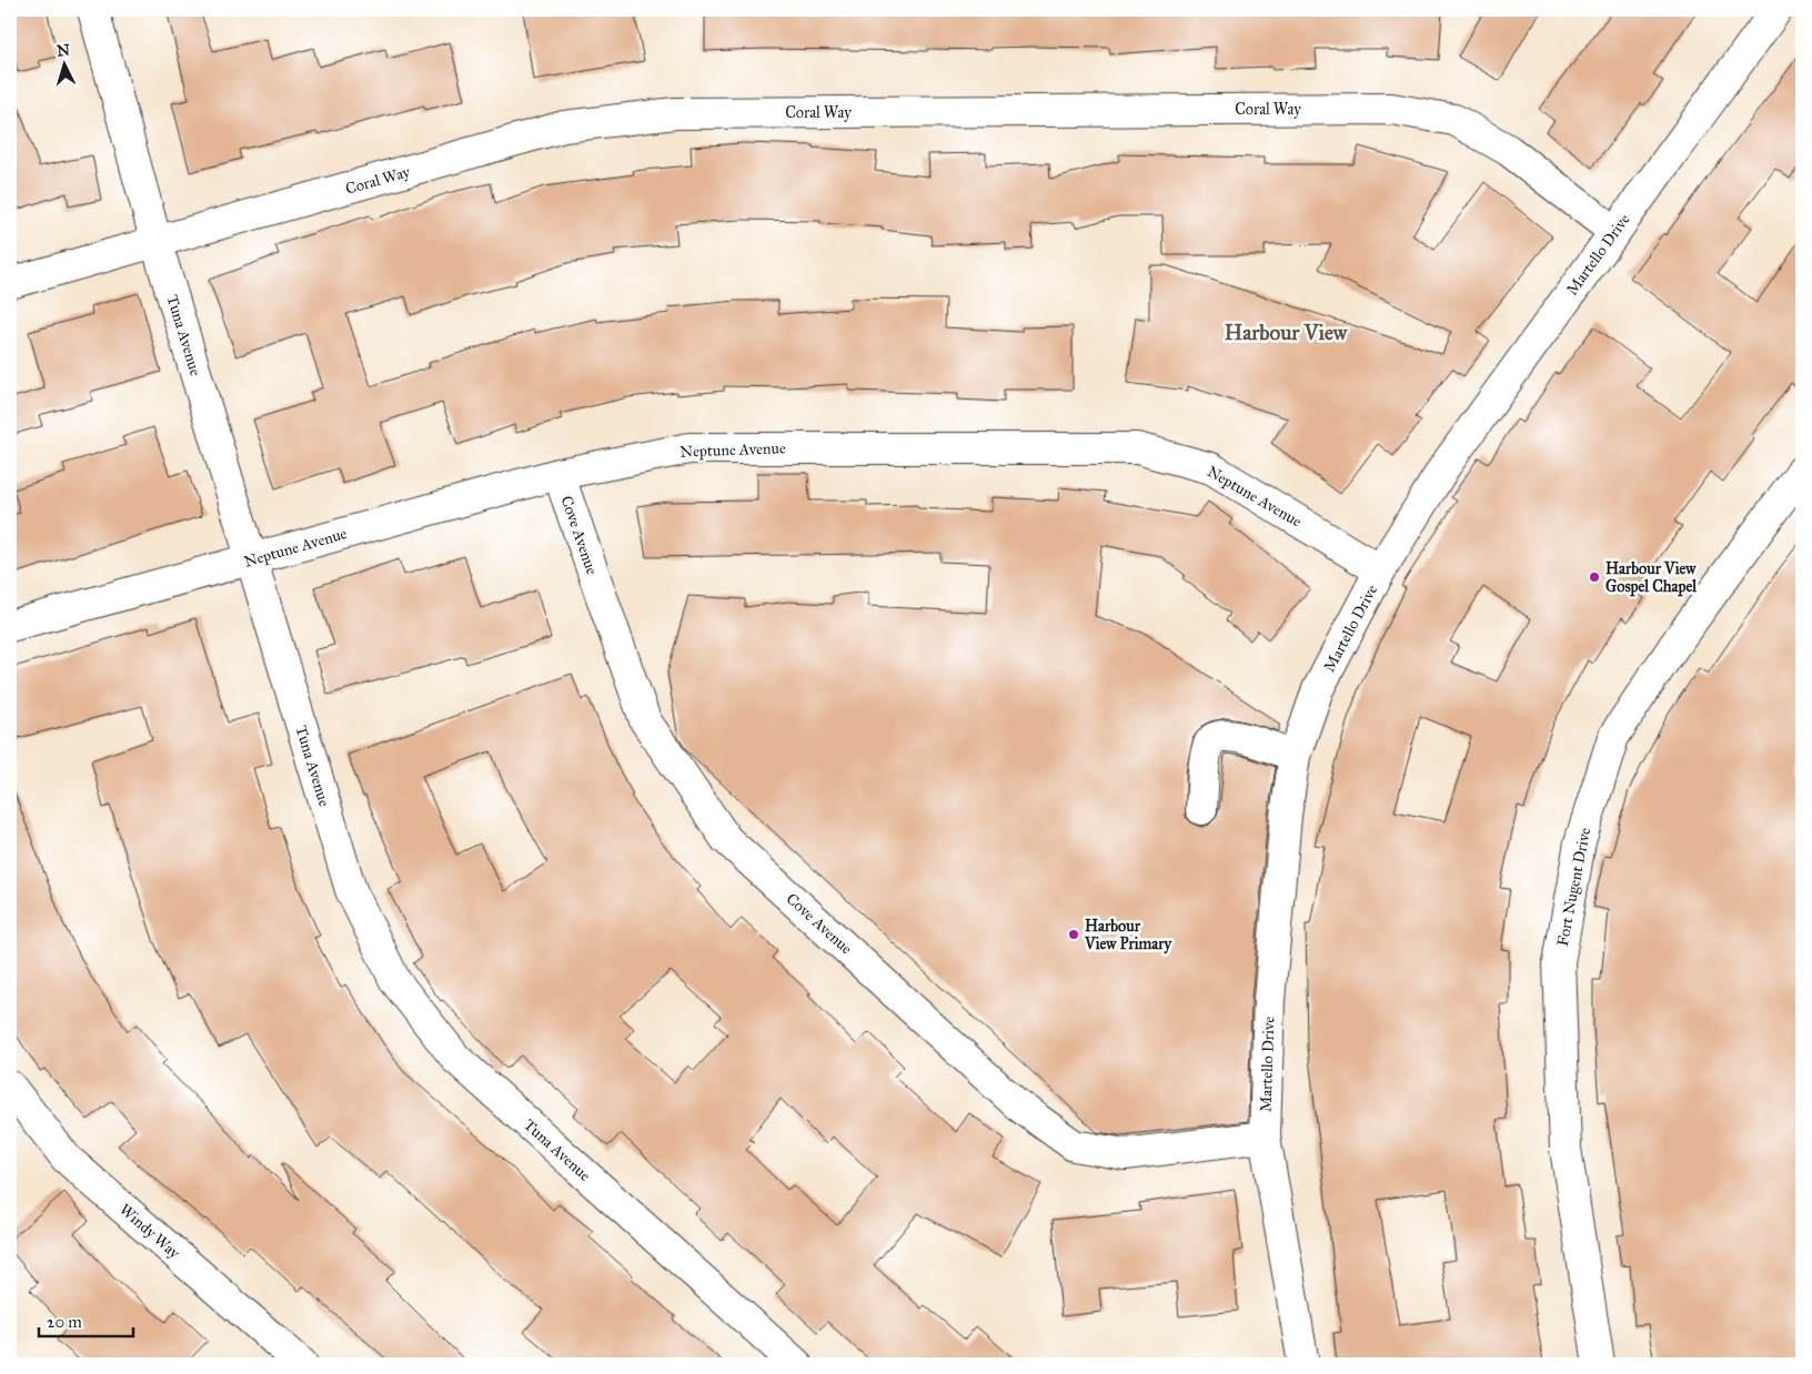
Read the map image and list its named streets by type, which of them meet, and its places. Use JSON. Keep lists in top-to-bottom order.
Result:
{
  "streets": {
    "street": [
      "Coral Way",
      "Martello Drive",
      "Tuna Avenue",
      "Neptune Avenue",
      "Cove Avenue",
      "Fort Nugent Drive",
      "Windy Way"
    ]
  },
  "crossings": [
    ["Coral Way", "Martello Drive"],
    ["Coral Way", "Tuna Avenue"],
    ["Martello Drive", "Neptune Avenue"],
    ["Martello Drive", "Cove Avenue"],
    ["Tuna Avenue", "Neptune Avenue"],
    ["Neptune Avenue", "Cove Avenue"]
  ],
  "districts": ["Harbour View"],
  "places": ["Harbour View Gospel Chapel", "Harbour View Primary"],
  "scale_bar": "20 m",
  "north": "top"
}
